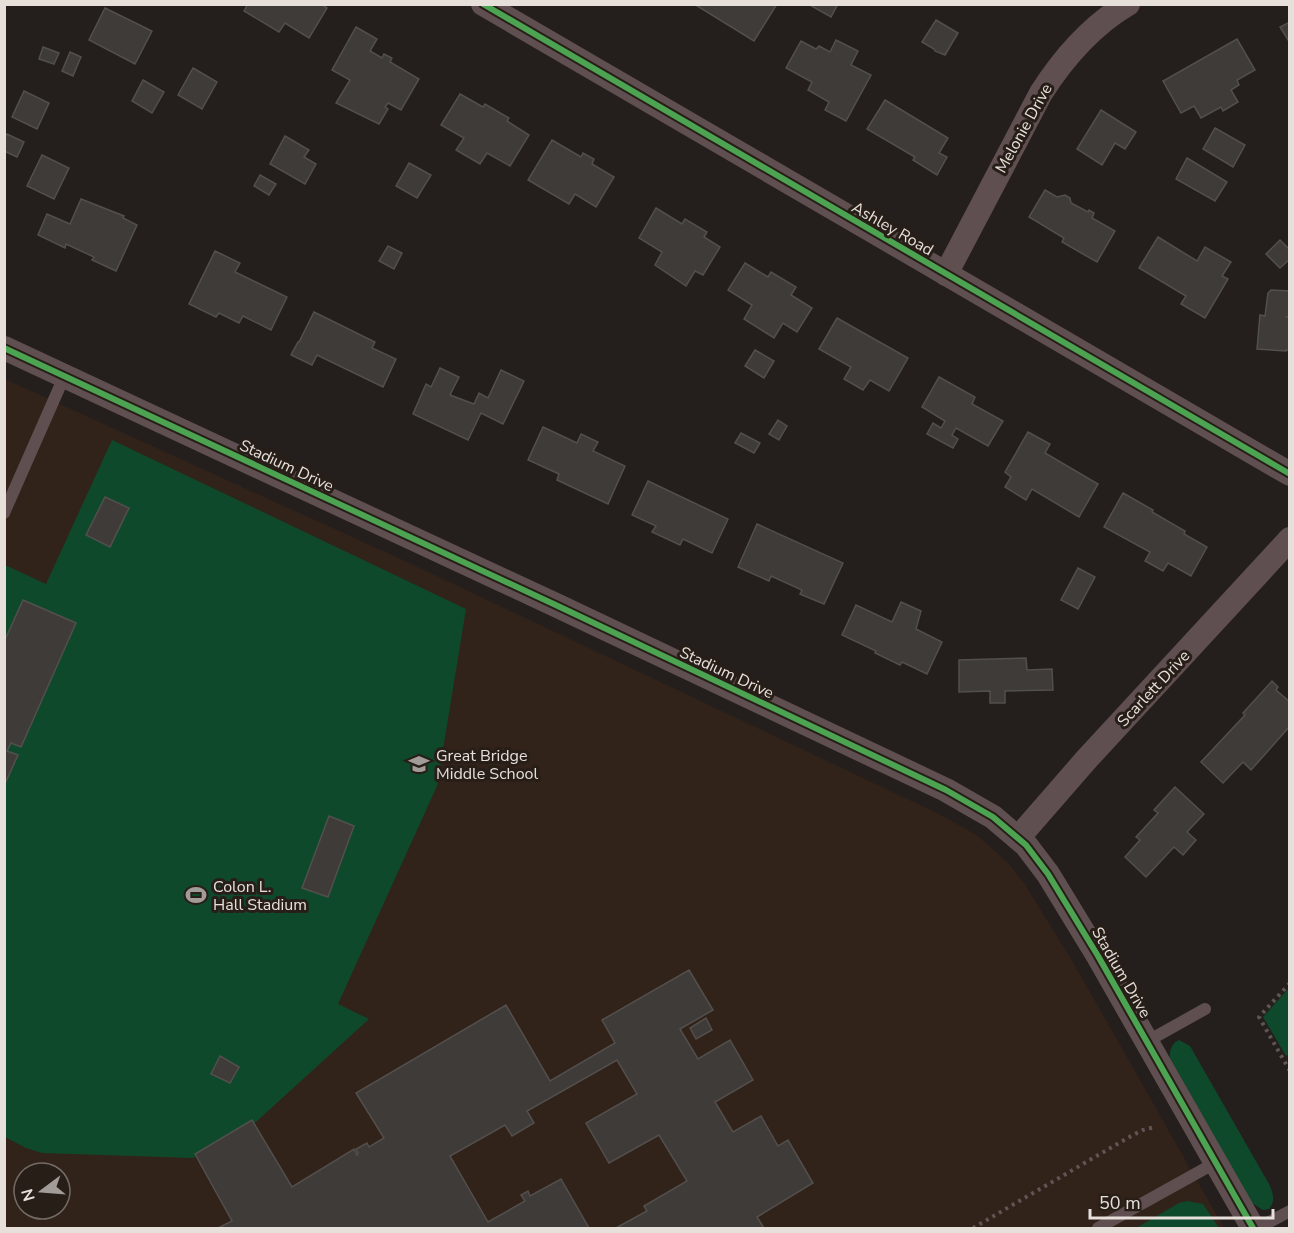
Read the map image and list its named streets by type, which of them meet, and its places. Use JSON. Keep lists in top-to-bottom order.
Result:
{
  "streets": {
    "street": [
      "Melonie Drive",
      "Ashley Road",
      "Stadium Drive",
      "Scarlett Drive"
    ]
  },
  "crossings": [
    ["Melonie Drive", "Ashley Road"],
    ["Stadium Drive", "Scarlett Drive"]
  ],
  "places": {
    "school or university": ["Great Bridge Middle School"],
    "sports": ["Colon L. Hall Stadium"]
  },
  "scale_bar": "50 m",
  "north": "left"
}
